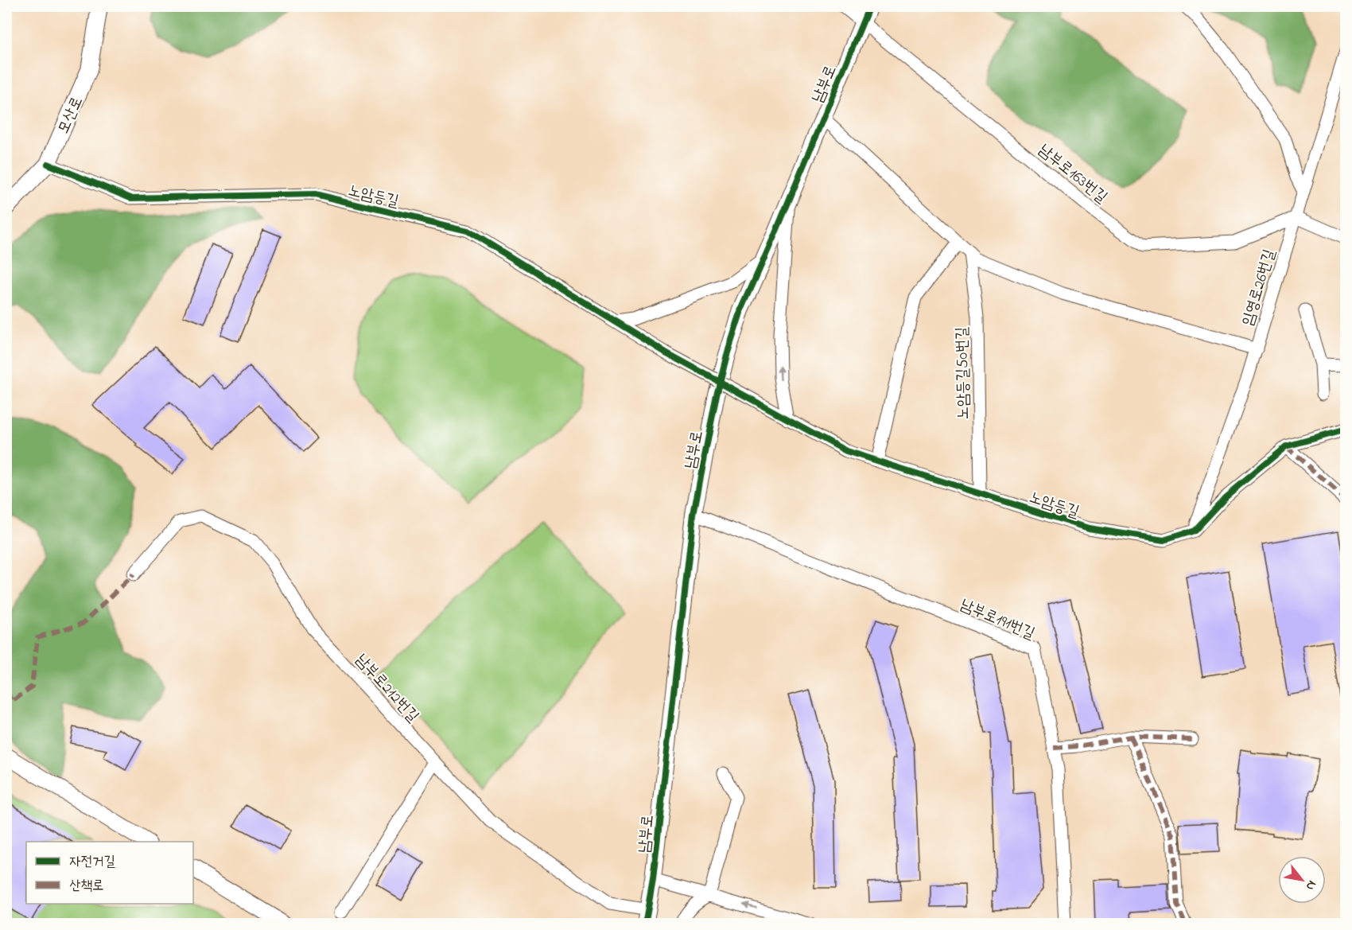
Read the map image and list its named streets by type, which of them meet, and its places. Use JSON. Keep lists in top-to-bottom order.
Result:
{
  "streets": {
    "street": [
      "남부로",
      "모산로",
      "남부로163번길",
      "노암등길",
      "임영로26번길",
      "노암등길50번길",
      "남부로191번길",
      "남부로212번길"
    ]
  },
  "crossings": [
    ["남부로", "남부로163번길"],
    ["남부로", "남부로191번길"],
    ["남부로", "남부로212번길"],
    ["모산로", "노암등길"],
    ["남부로163번길", "임영로26번길"],
    ["노암등길", "임영로26번길"],
    ["노암등길", "노암등길50번길"]
  ],
  "legend": ["자전거길", "산책로"],
  "north": "bottom right"
}
